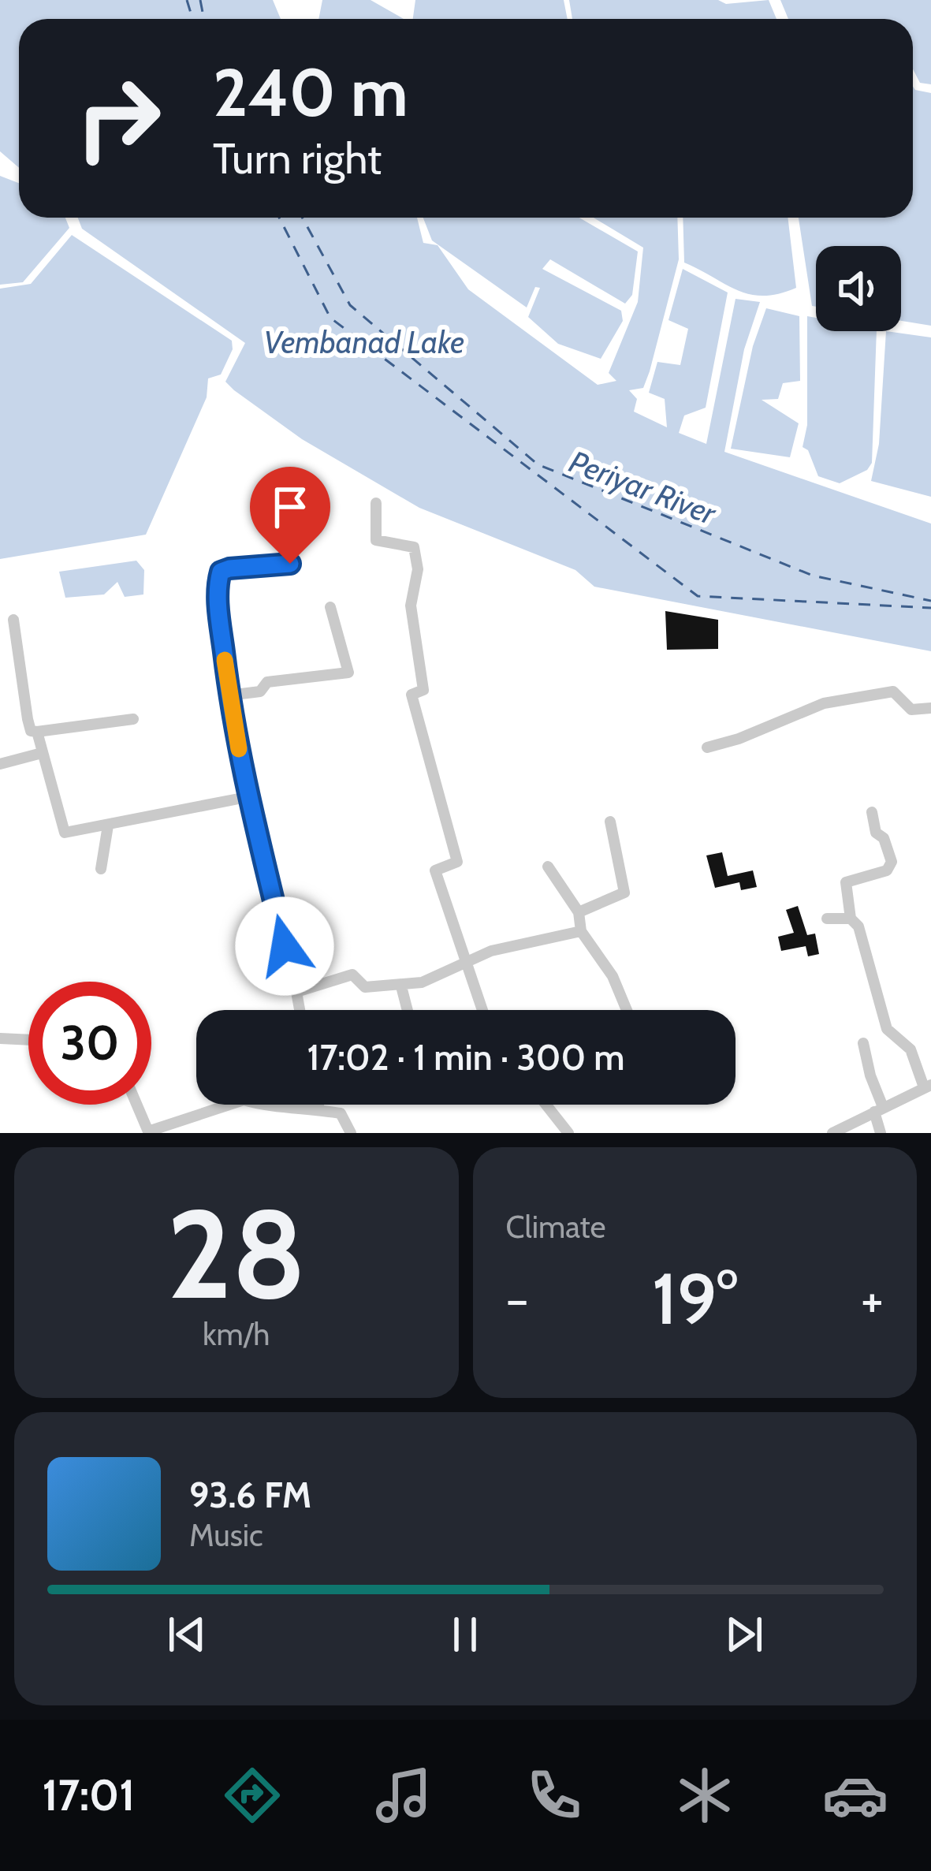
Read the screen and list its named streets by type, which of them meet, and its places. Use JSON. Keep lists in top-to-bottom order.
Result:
{
  "water": ["Vembanad Lake", "Periyar River"],
  "page": {
    "turn": ["240 m", "Turn right"],
    "limit": "30",
    "trip": "17:02 · 1 min · 300 m",
    "tile": [
      ["28", "km/h"],
      "Climate"
    ],
    "heat": ["−", "19°", "+"],
    "song": ["93.6 FM", "Music"],
    "tabs": "17:01"
  }
}
